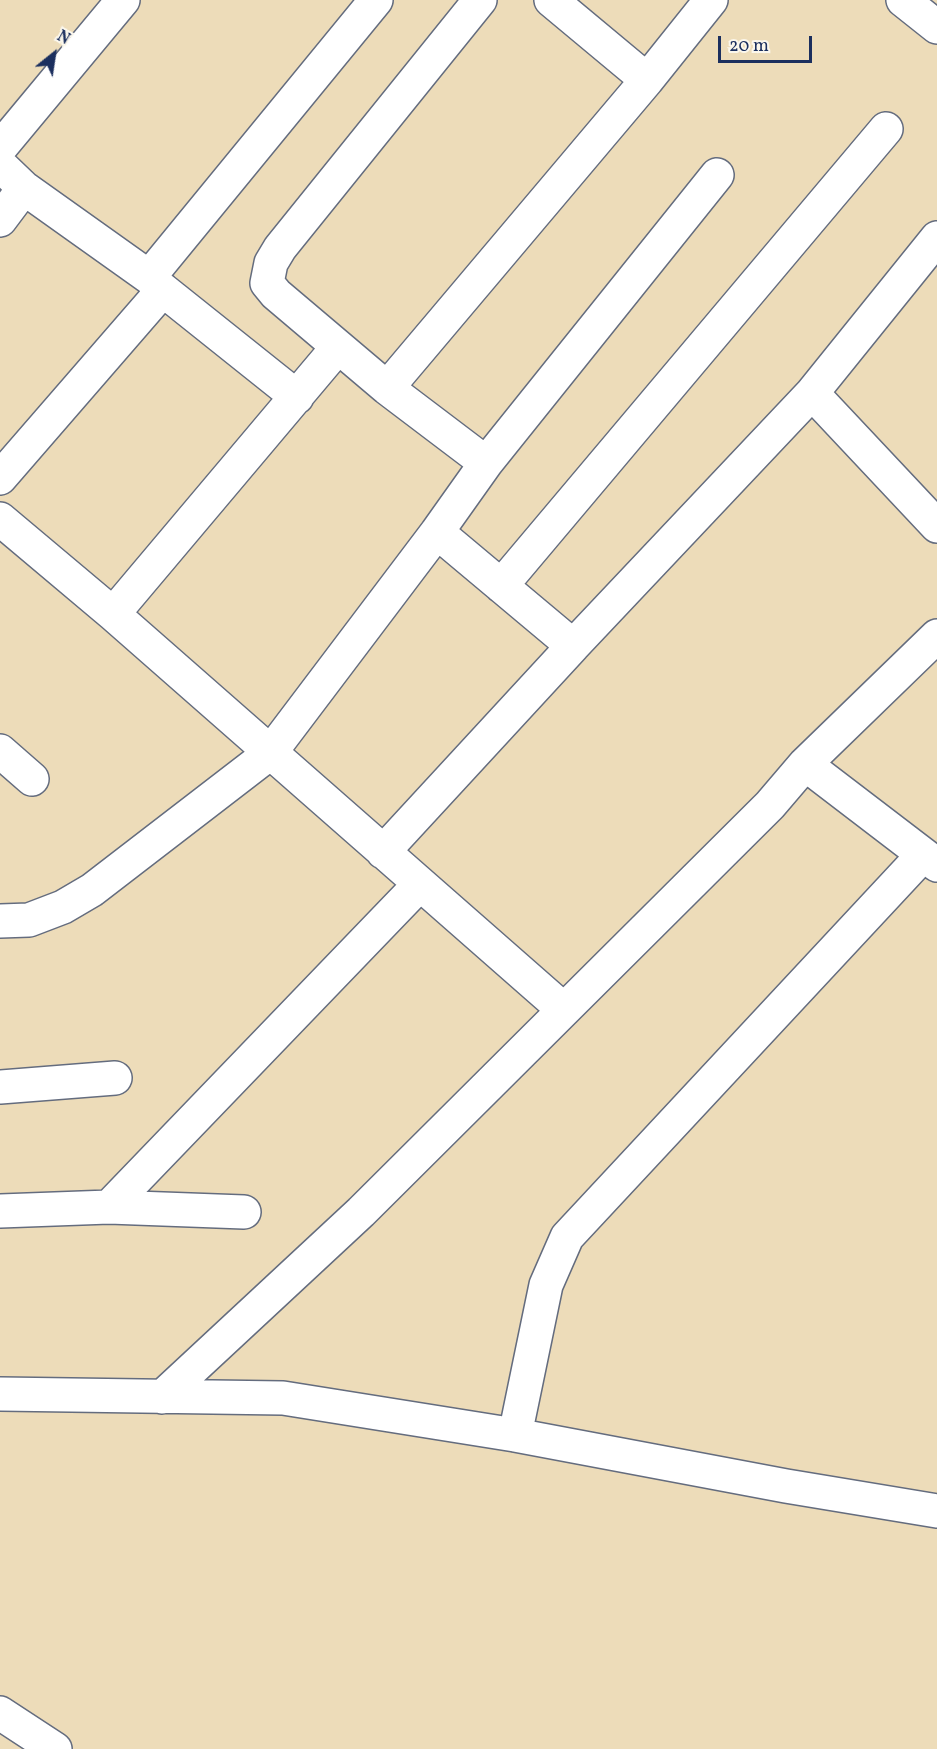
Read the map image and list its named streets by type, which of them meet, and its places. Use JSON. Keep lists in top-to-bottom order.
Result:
{
  "scale_bar": "20 m",
  "north": "top right"
}
